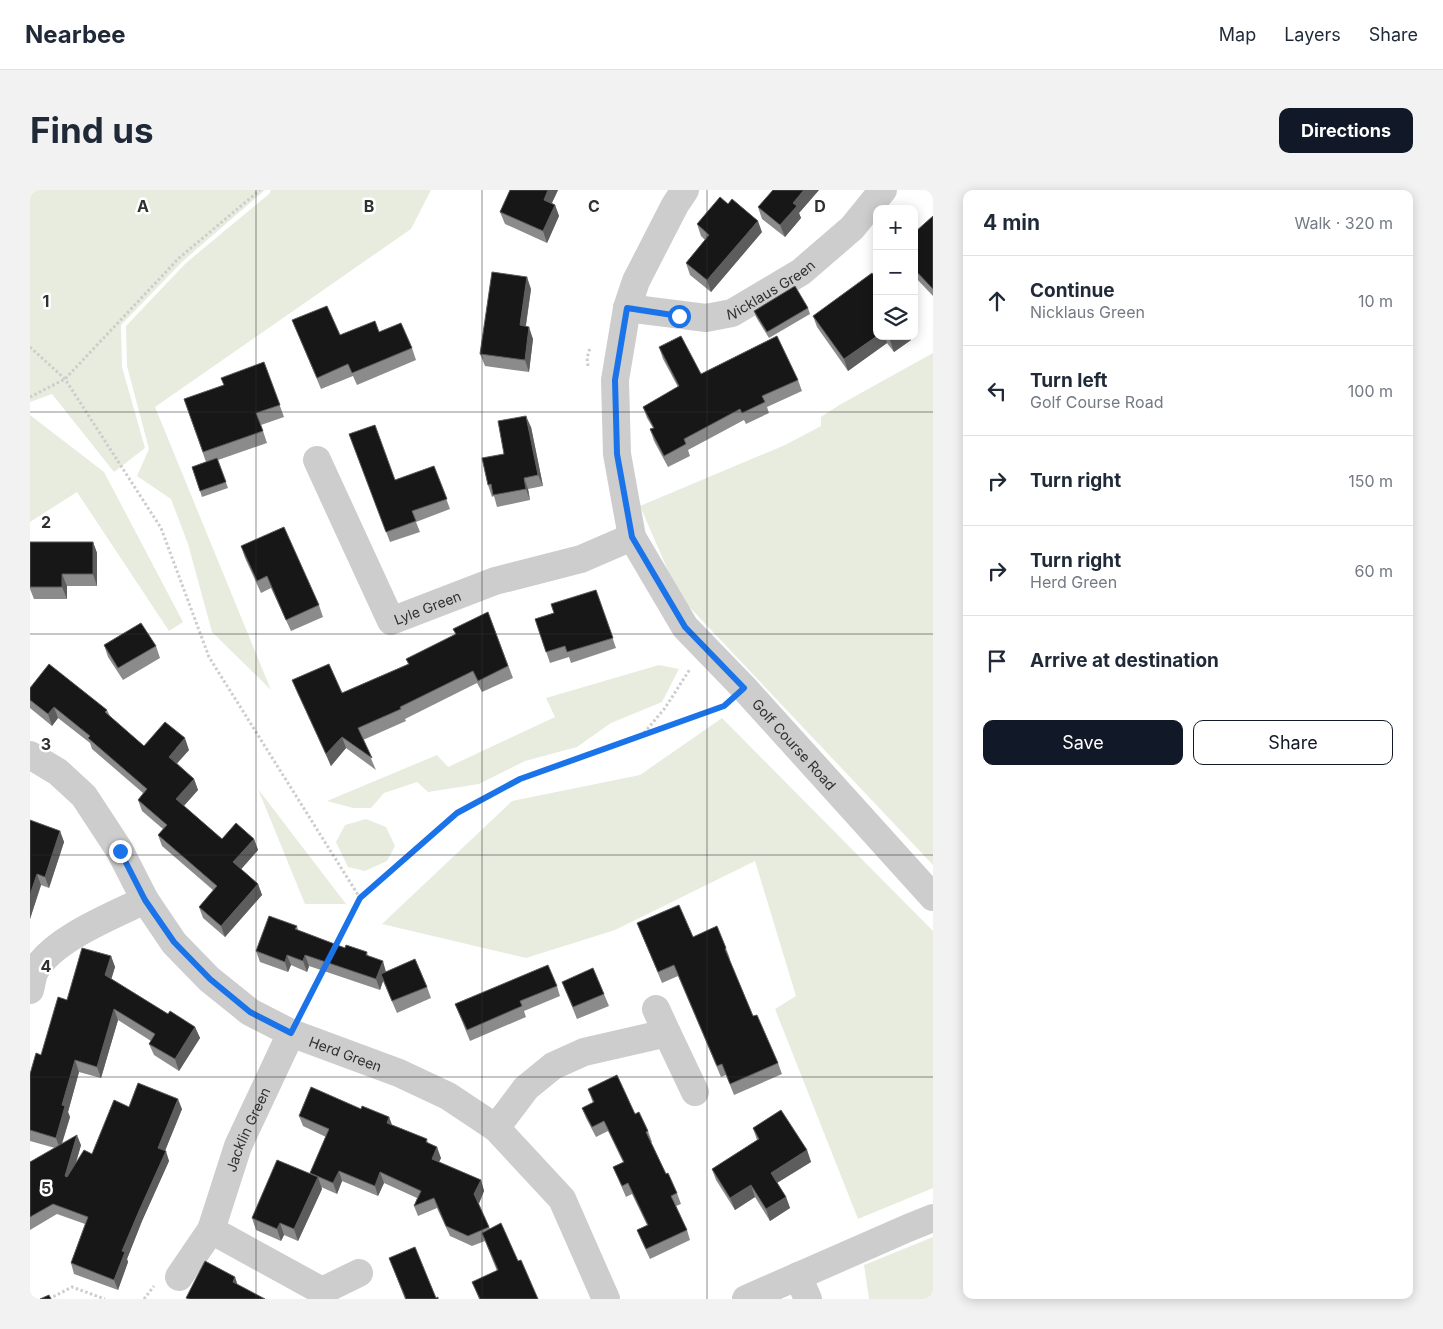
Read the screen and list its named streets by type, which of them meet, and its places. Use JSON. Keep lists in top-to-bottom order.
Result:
{
  "streets": {
    "street": [
      "Nicklaus Green",
      "Lyle Green",
      "Golf Course Road",
      "Herd Green",
      "Jacklin Green"
    ]
  },
  "crossings": [
    ["Nicklaus Green", "Golf Course Road"],
    ["Lyle Green", "Golf Course Road"],
    ["Herd Green", "Jacklin Green"]
  ],
  "page": {
    "header": "Nearbee",
    "nav": ["Map", "Layers", "Share"],
    "buttons": [
      "Directions",
      ["Save", "Share"]
    ],
    "title": "Find us",
    "heading": ["4 min", "Walk · 320 m"],
    "map_buttons": ["+", "−"],
    "list": [
      ["Continue", "Nicklaus Green", "10 m"],
      ["Turn left", "Golf Course Road", "100 m"],
      ["Turn right", "150 m"],
      ["Turn right", "Herd Green", "60 m"],
      "Arrive at destination"
    ]
  },
  "grid": {
    "columns": [
      "A",
      "B",
      "C",
      "D"
    ],
    "rows": [
      "1",
      "2",
      "3",
      "4",
      "5"
    ]
  }
}
